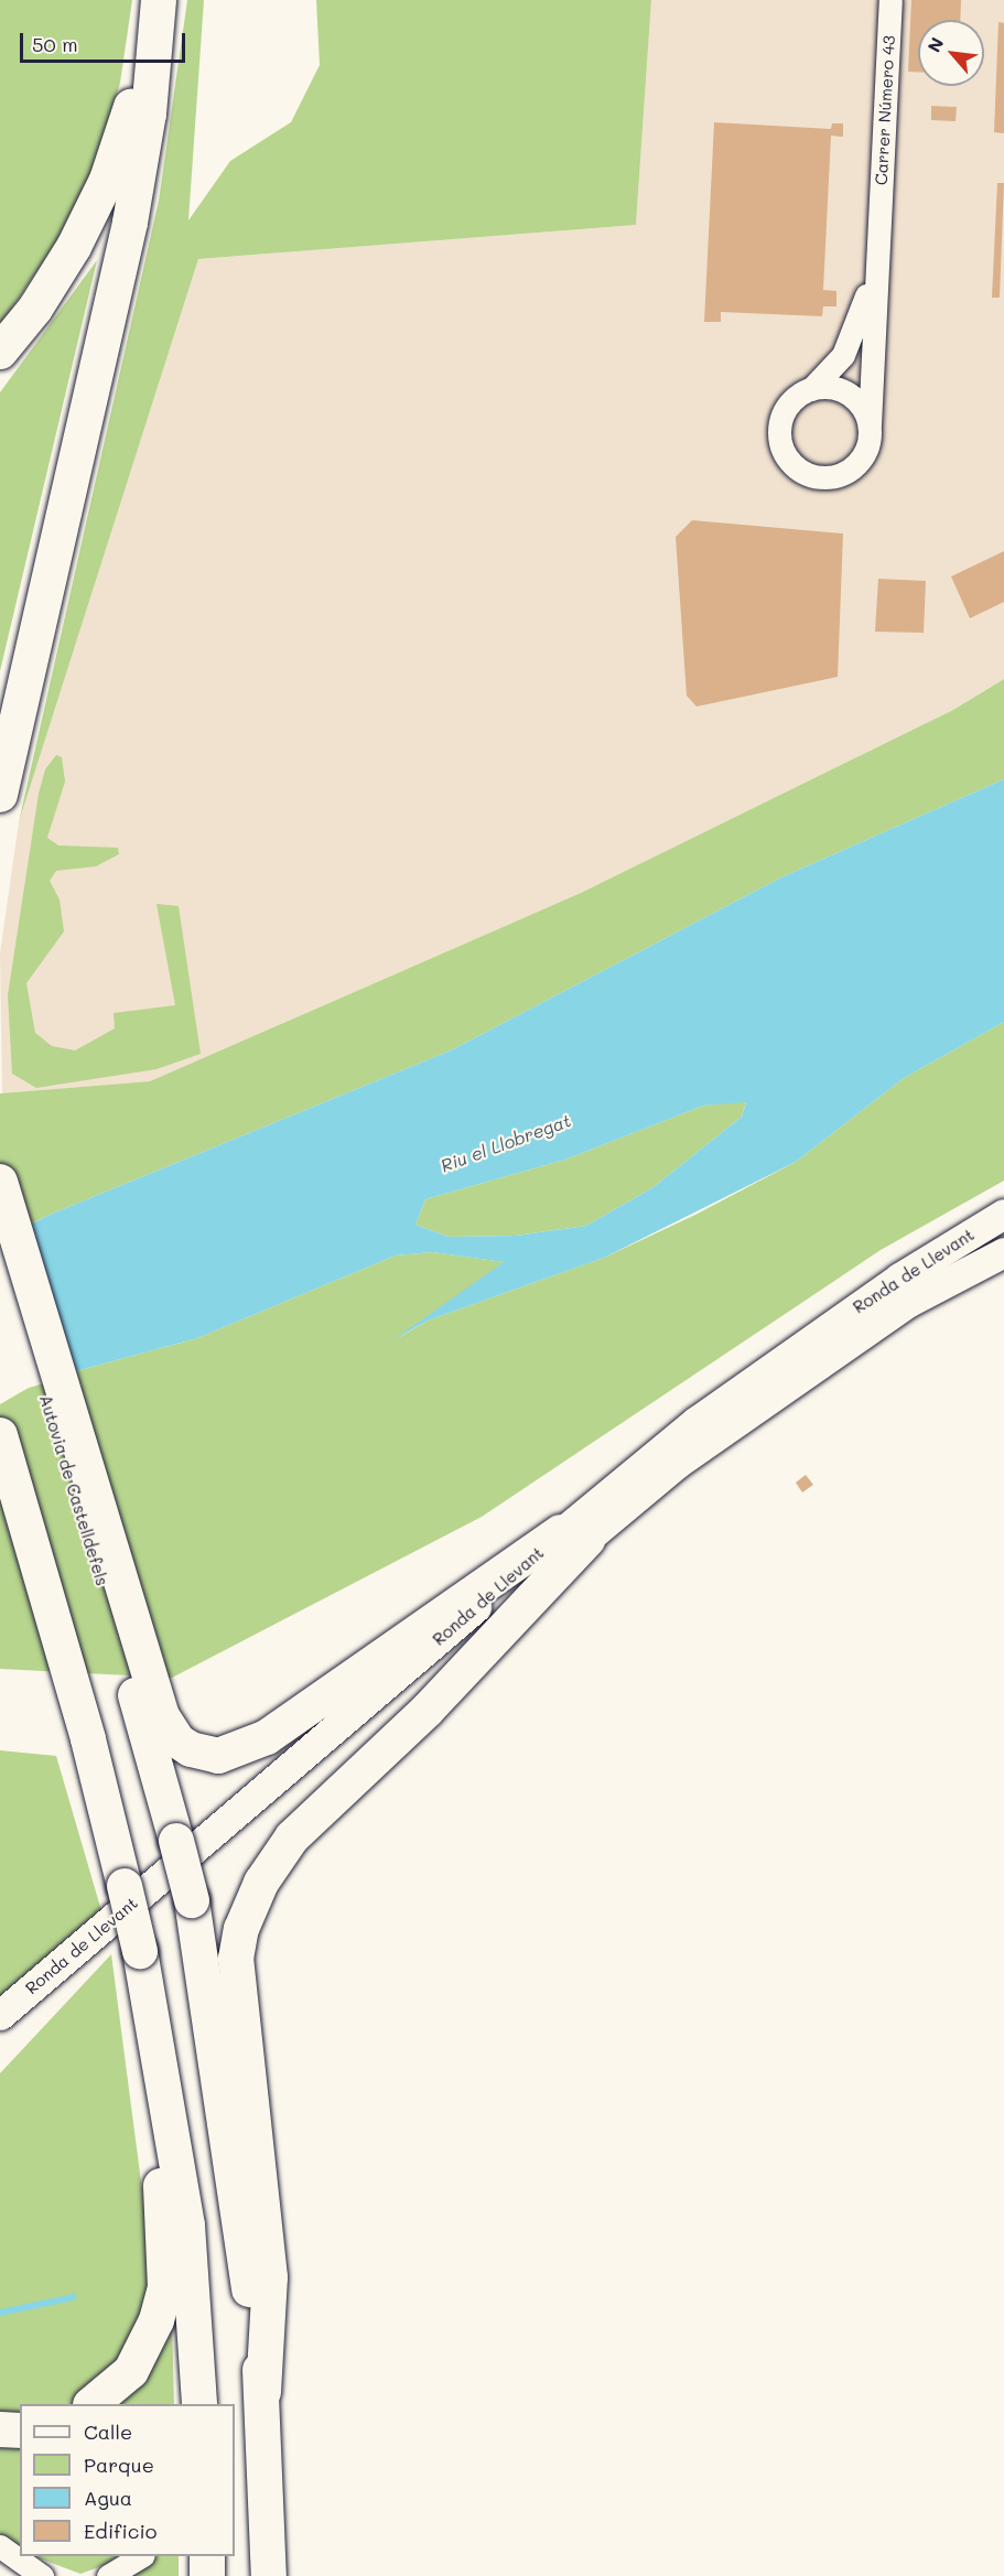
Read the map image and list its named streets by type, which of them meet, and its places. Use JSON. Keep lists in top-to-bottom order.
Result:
{
  "streets": {
    "highway": ["Autovia de Castelldefels"],
    "main road": ["Ronda de Llevant"],
    "street": ["Carrer Número 43"]
  },
  "water": ["Riu el Llobregat"],
  "legend": [
    "Calle",
    "Parque",
    "Agua",
    "Edificio"
  ],
  "scale_bar": "50 m",
  "north": "top left"
}
